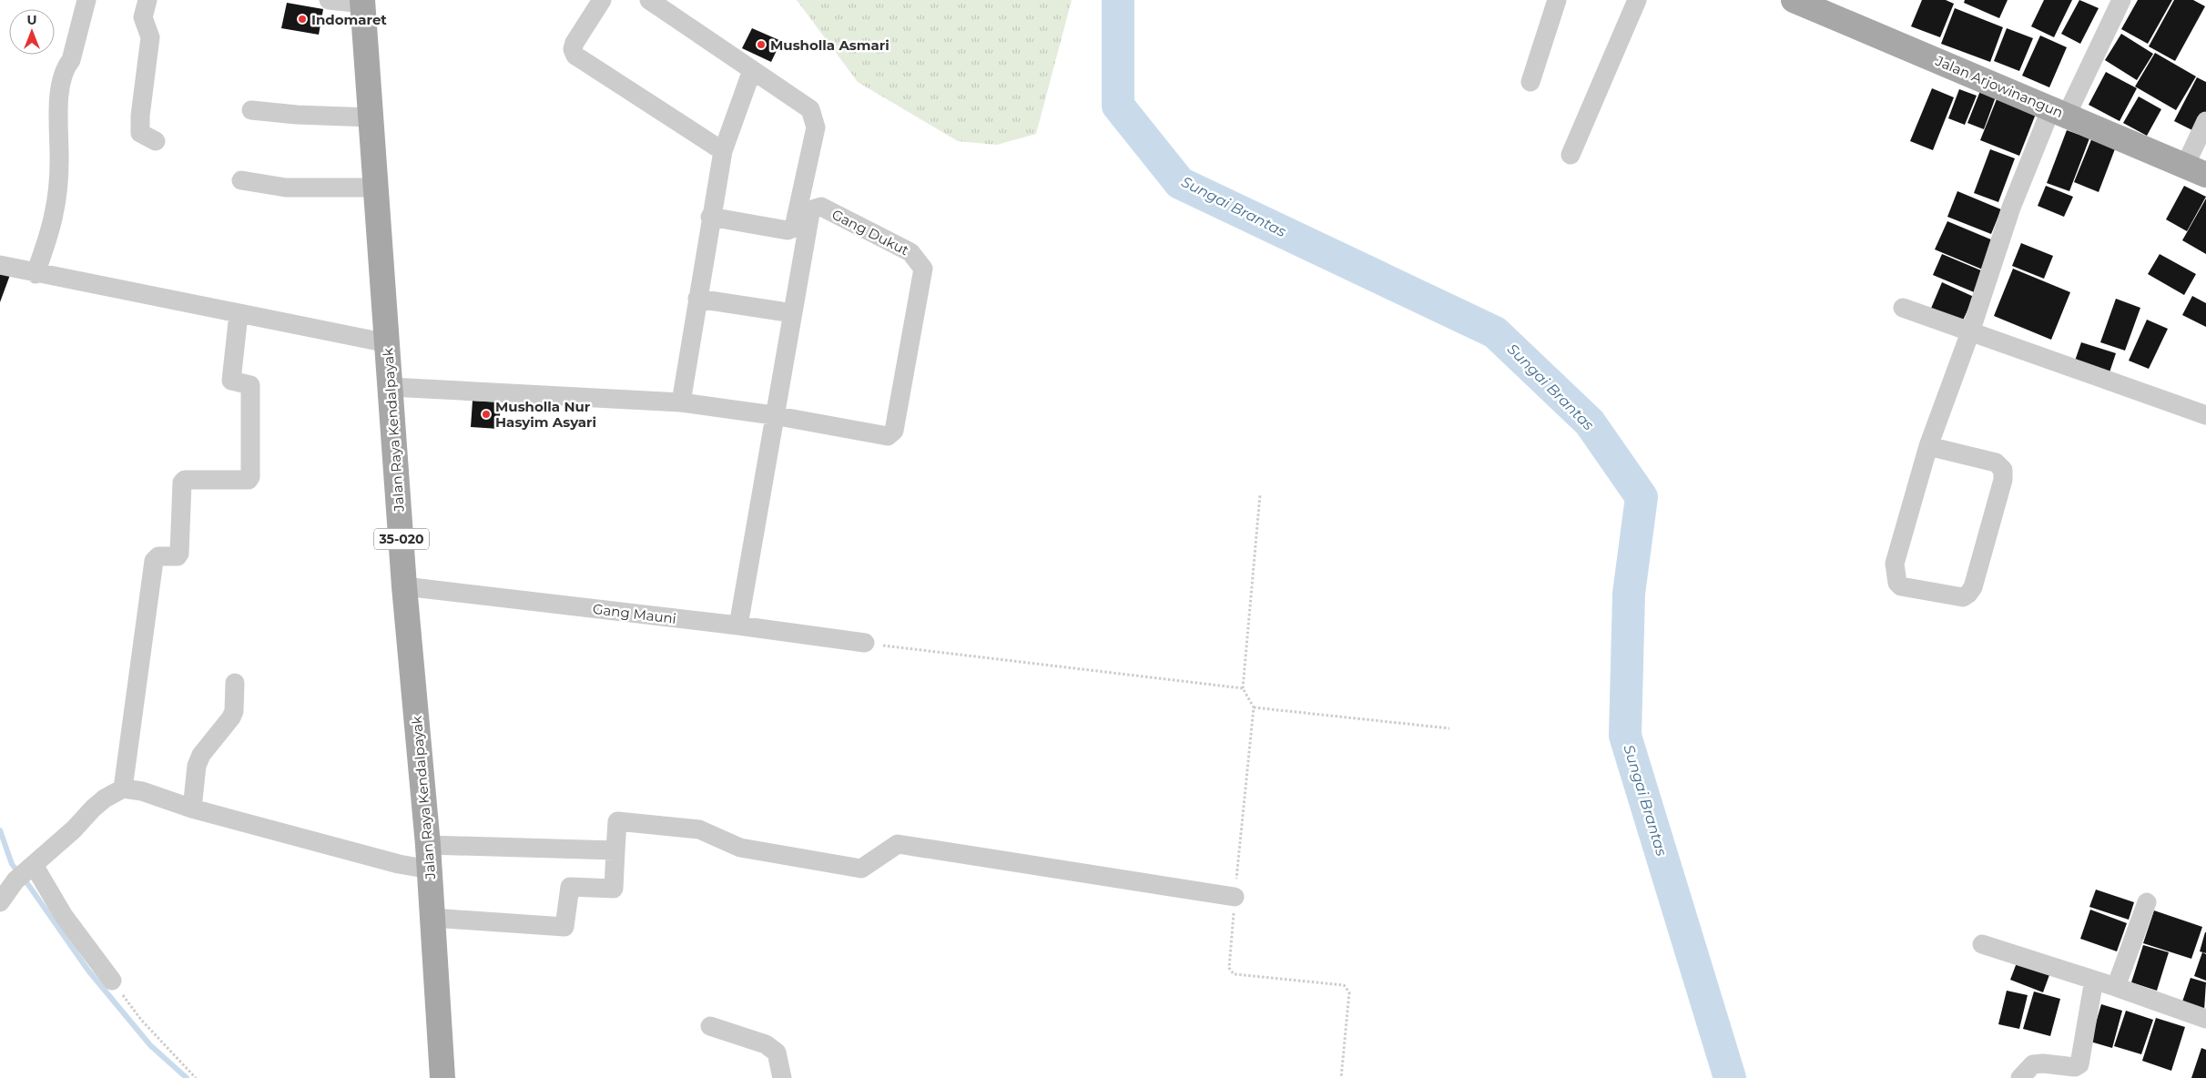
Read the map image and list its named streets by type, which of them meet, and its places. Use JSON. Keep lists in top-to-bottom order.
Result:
{
  "streets": {
    "main road": ["Jalan Arjowinangun", "Jalan Raya Kendalpayak", "35-020"],
    "street": ["Gang Dukut", "Gang Mauni"]
  },
  "crossings": [
    ["Jalan Raya Kendalpayak", "Gang Mauni"]
  ],
  "water": ["Sungai Brantas"],
  "places": ["Indomaret", "Musholla Asmari", "Musholla Nur Hasyim Asyari"],
  "north": "top"
}
